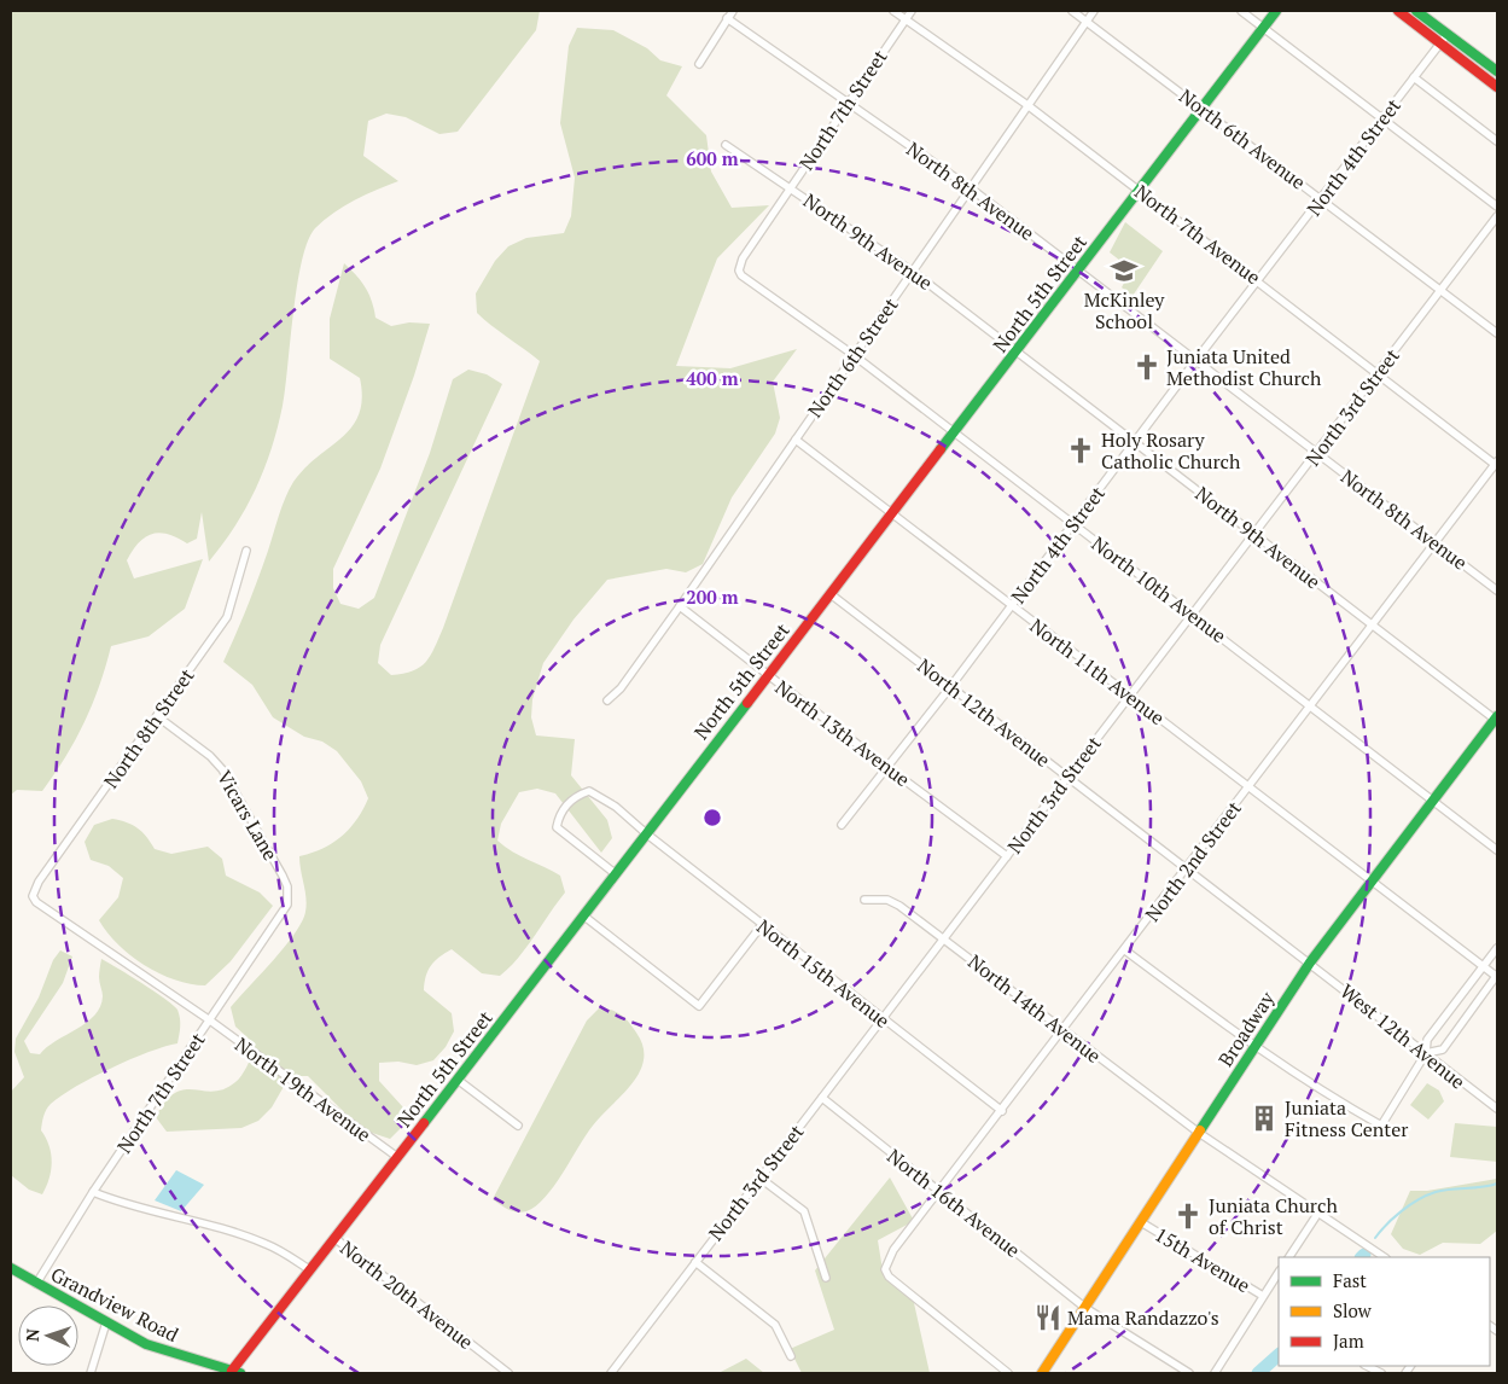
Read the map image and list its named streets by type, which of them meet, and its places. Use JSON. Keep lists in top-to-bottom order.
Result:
{
  "streets": {
    "street": [
      "North 7th Street",
      "North 6th Avenue",
      "North 4th Street",
      "North 8th Avenue",
      "North 7th Avenue",
      "North 9th Avenue",
      "North 5th Street",
      "North 6th Street",
      "North 3rd Street",
      "North 10th Avenue",
      "North 11th Avenue",
      "North 12th Avenue",
      "North 8th Street",
      "North 13th Avenue",
      "Vicars Lane",
      "North 2nd Street",
      "North 15th Avenue",
      "North 14th Avenue",
      "Broadway",
      "West 12th Avenue",
      "North 19th Avenue",
      "North 16th Avenue",
      "15th Avenue",
      "North 20th Avenue",
      "Grandview Road"
    ]
  },
  "crossings": [
    ["North 7th Street", "North 8th Avenue"],
    ["North 7th Street", "North 7th Avenue"],
    ["North 7th Street", "North 9th Avenue"],
    ["North 7th Street", "North 10th Avenue"],
    ["North 7th Street", "Vicars Lane"],
    ["North 7th Street", "North 19th Avenue"],
    ["North 7th Street", "Grandview Road"],
    ["North 6th Avenue", "North 4th Street"],
    ["North 6th Avenue", "North 5th Street"],
    ["North 6th Avenue", "North 6th Street"],
    ["North 6th Avenue", "North 3rd Street"],
    ["North 4th Street", "North 8th Avenue"],
    ["North 4th Street", "North 7th Avenue"],
    ["North 4th Street", "North 9th Avenue"],
    ["North 4th Street", "North 10th Avenue"],
    ["North 4th Street", "North 11th Avenue"],
    ["North 4th Street", "North 12th Avenue"],
    ["North 4th Street", "North 13th Avenue"],
    ["North 8th Avenue", "North 5th Street"],
    ["North 8th Avenue", "North 6th Street"],
    ["North 8th Avenue", "North 3rd Street"],
    ["North 8th Avenue", "North 2nd Street"],
    ["North 7th Avenue", "North 5th Street"],
    ["North 7th Avenue", "North 6th Street"],
    ["North 7th Avenue", "North 3rd Street"],
    ["North 7th Avenue", "North 2nd Street"],
    ["North 9th Avenue", "North 5th Street"],
    ["North 9th Avenue", "North 6th Street"],
    ["North 9th Avenue", "North 3rd Street"],
    ["North 9th Avenue", "North 2nd Street"],
    ["North 9th Avenue", "Broadway"],
    ["North 5th Street", "North 10th Avenue"],
    ["North 5th Street", "North 11th Avenue"],
    ["North 5th Street", "North 12th Avenue"],
    ["North 5th Street", "North 13th Avenue"],
    ["North 5th Street", "North 15th Avenue"],
    ["North 5th Street", "North 19th Avenue"],
    ["North 5th Street", "North 20th Avenue"],
    ["North 5th Street", "Grandview Road"],
    ["North 6th Street", "North 10th Avenue"],
    ["North 6th Street", "North 11th Avenue"],
    ["North 6th Street", "North 13th Avenue"],
    ["North 3rd Street", "North 10th Avenue"],
    ["North 3rd Street", "North 11th Avenue"],
    ["North 3rd Street", "North 12th Avenue"],
    ["North 3rd Street", "North 13th Avenue"],
    ["North 3rd Street", "North 15th Avenue"],
    ["North 3rd Street", "North 14th Avenue"],
    ["North 3rd Street", "North 16th Avenue"],
    ["North 10th Avenue", "North 2nd Street"],
    ["North 10th Avenue", "Broadway"],
    ["North 11th Avenue", "North 2nd Street"],
    ["North 11th Avenue", "Broadway"],
    ["North 12th Avenue", "North 2nd Street"],
    ["North 12th Avenue", "Broadway"],
    ["North 12th Avenue", "West 12th Avenue"],
    ["North 8th Street", "Vicars Lane"],
    ["North 8th Street", "North 19th Avenue"],
    ["North 2nd Street", "North 15th Avenue"],
    ["North 2nd Street", "North 14th Avenue"],
    ["North 2nd Street", "North 16th Avenue"],
    ["North 14th Avenue", "Broadway"],
    ["Broadway", "West 12th Avenue"],
    ["Broadway", "North 16th Avenue"],
    ["Broadway", "15th Avenue"]
  ],
  "places": {
    "school or university": ["McKinley School"],
    "church": ["Juniata United Methodist Church", "Holy Rosary Catholic Church", "Juniata Church of Christ"],
    "building": ["Juniata Fitness Center"],
    "restaurant": ["Mama Randazzo's"]
  },
  "legend": ["Fast", "Slow", "Jam"],
  "north": "left",
  "rings": ["600 m", "400 m", "200 m"]
}
